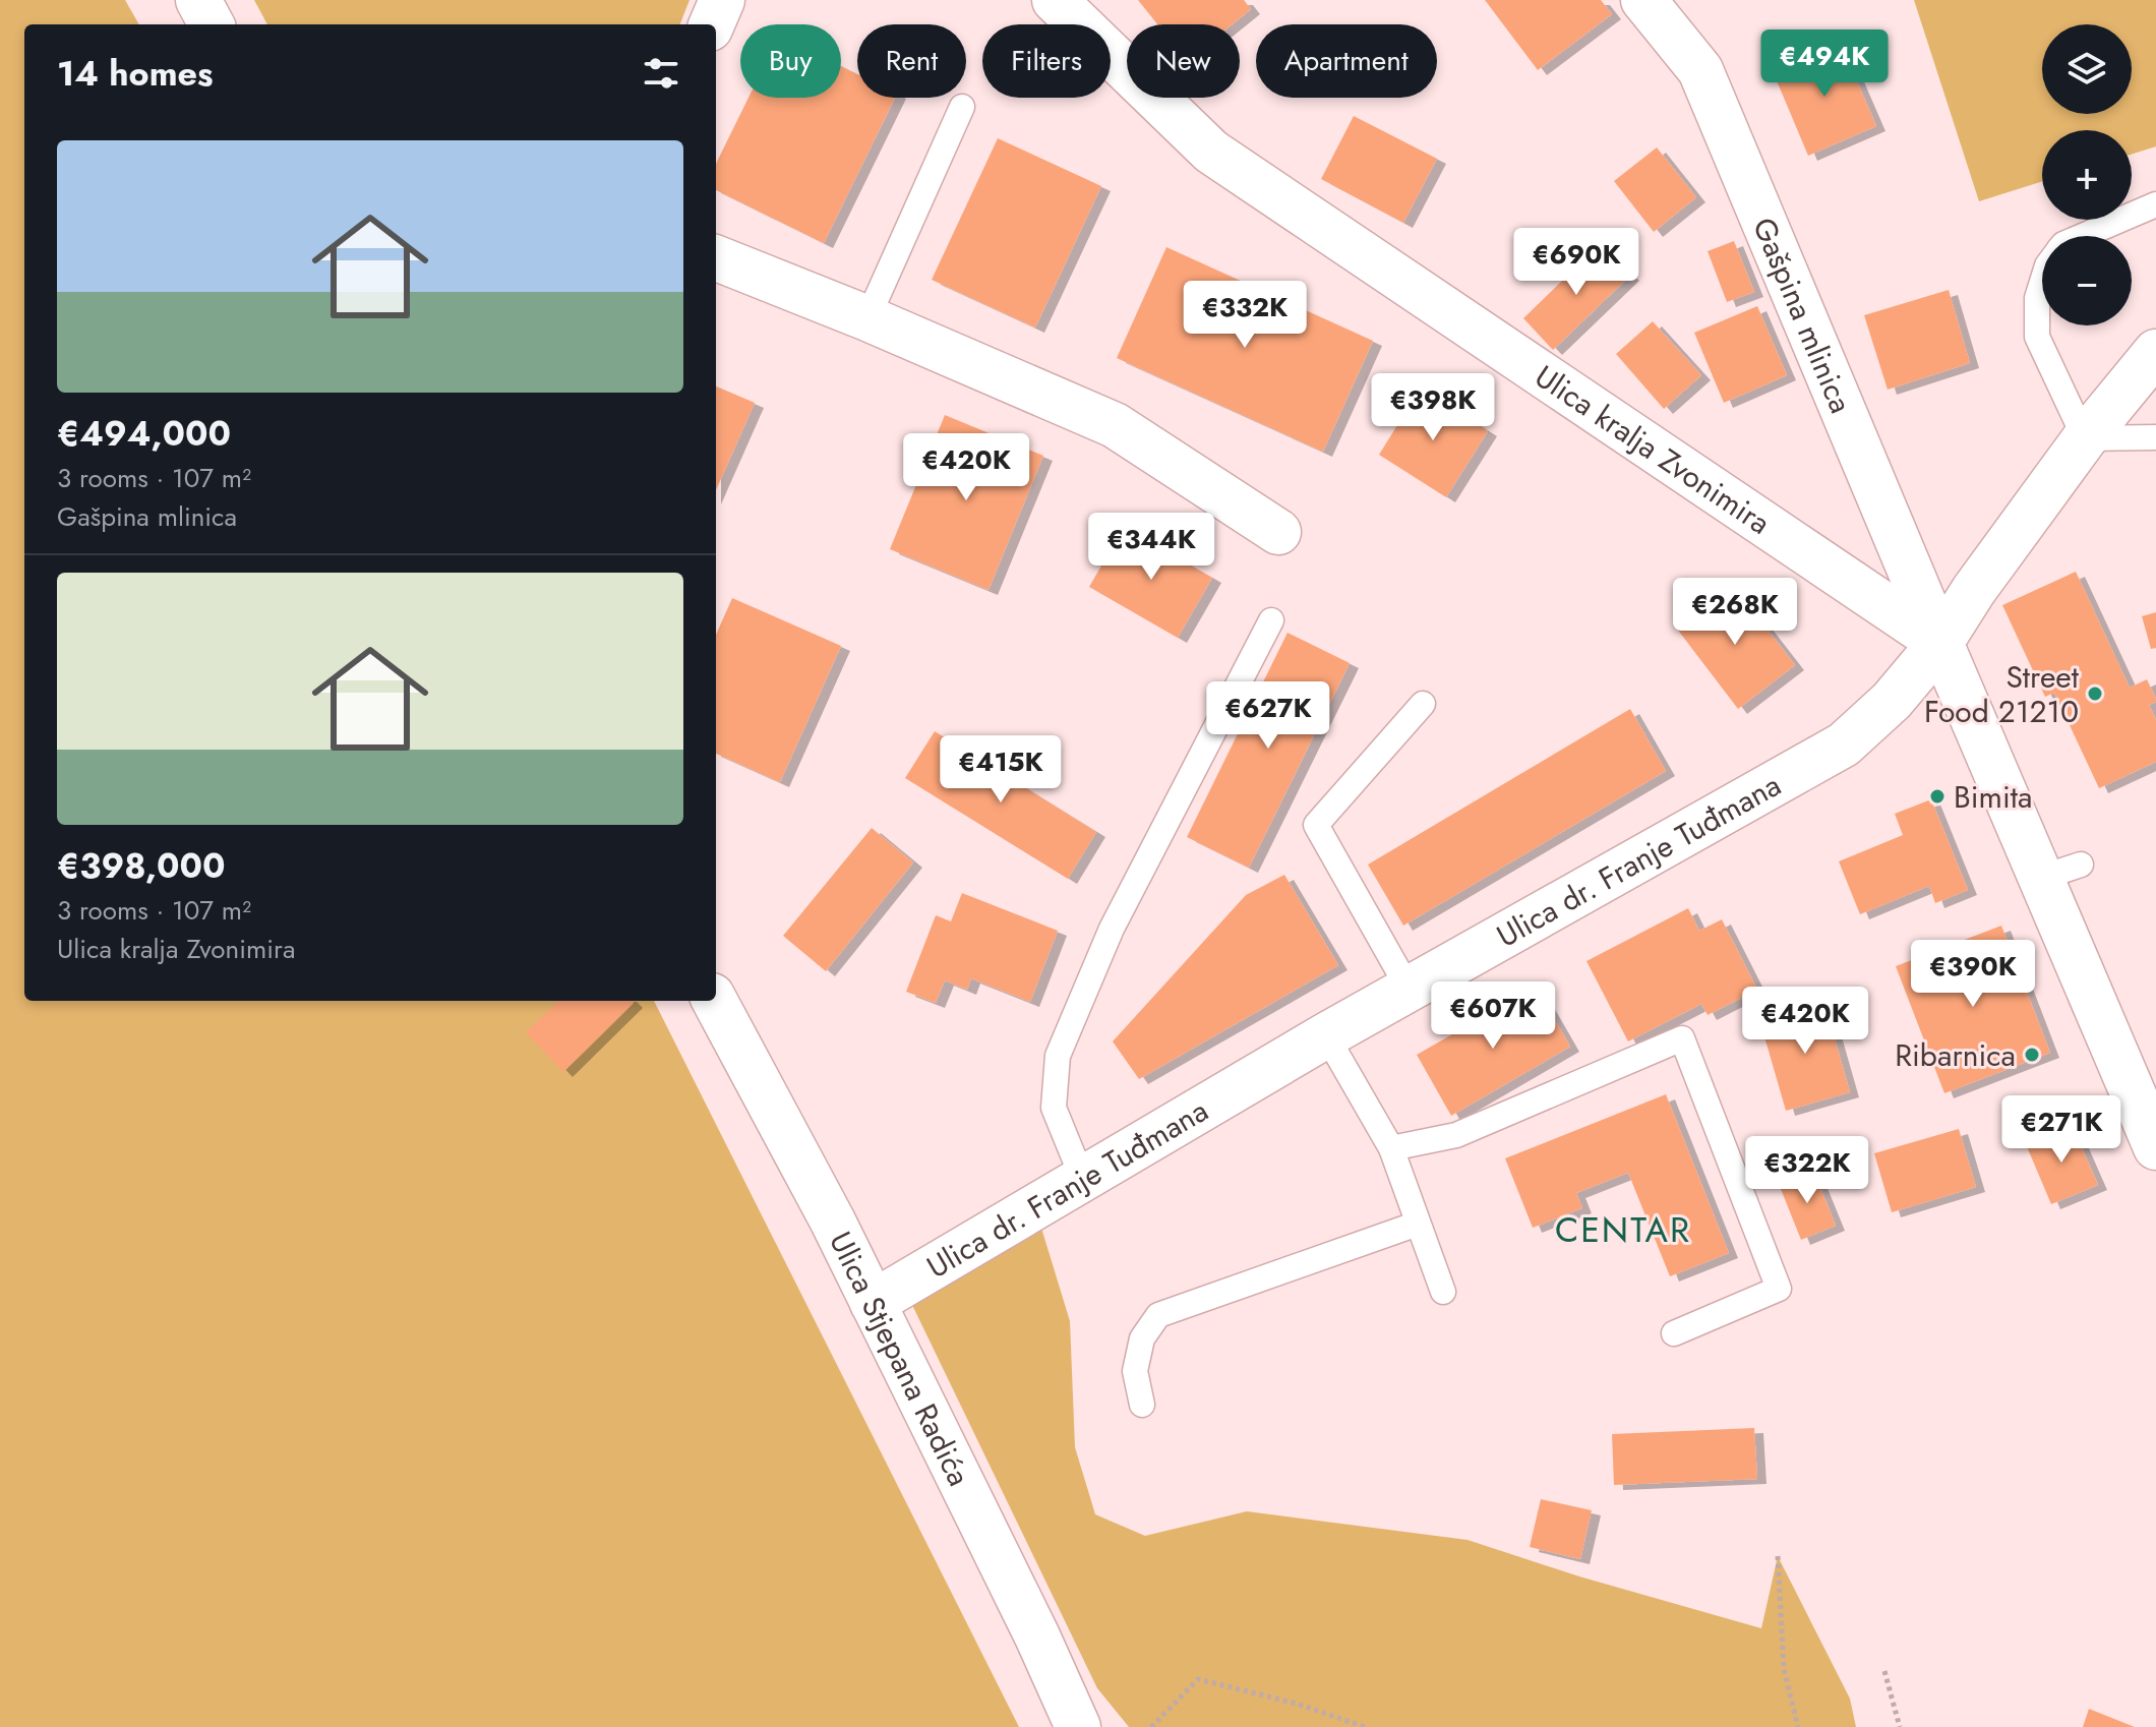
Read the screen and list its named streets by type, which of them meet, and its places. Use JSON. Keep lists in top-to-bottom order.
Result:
{
  "streets": {
    "street": [
      "Gašpina mlinica",
      "Ulica kralja Zvonimira",
      "Ulica dr. Franje Tuđmana",
      "Ulica Stjepana Radića"
    ]
  },
  "crossings": [
    ["Gašpina mlinica", "Ulica kralja Zvonimira"],
    ["Gašpina mlinica", "Ulica dr. Franje Tuđmana"],
    ["Ulica kralja Zvonimira", "Ulica dr. Franje Tuđmana"],
    ["Ulica dr. Franje Tuđmana", "Ulica Stjepana Radića"]
  ],
  "districts": ["CENTAR"],
  "places": ["Street Food 21210", "Bimita", "Ribarnica"],
  "page": {
    "map_buttons": ["+", "−"],
    "chip": [
      "Buy",
      "Rent",
      "Filters",
      "New",
      "Apartment"
    ],
    "heading": "14 homes",
    "price": [
      "€494K",
      "€690K",
      "€332K",
      "€398K",
      "€420K",
      "€344K",
      "€268K",
      "€627K",
      "€415K",
      "€390K",
      "€607K",
      "€420K",
      "€271K",
      "€322K"
    ],
    "list": [
      {
        "name": "€494,000",
        "note": "3 rooms · 107 m² · Gašpina mlinica"
      },
      {
        "name": "€398,000",
        "note": "3 rooms · 107 m² · Ulica kralja Zvonimira"
      }
    ]
  }
}
